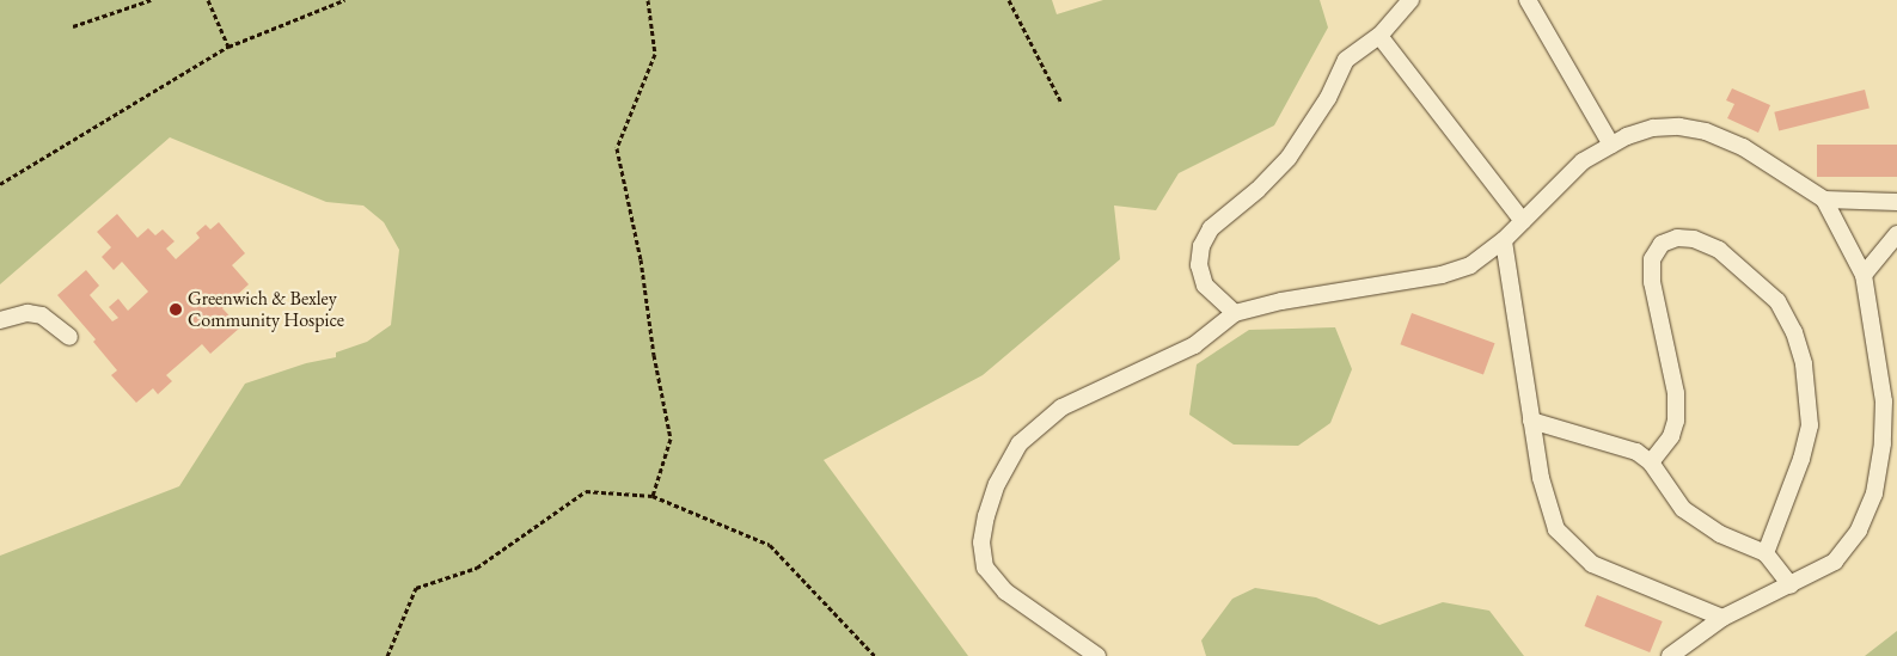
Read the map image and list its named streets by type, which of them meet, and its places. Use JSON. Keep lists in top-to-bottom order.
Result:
{
  "places": ["Greenwich & Bexley Community Hospice"]
}
